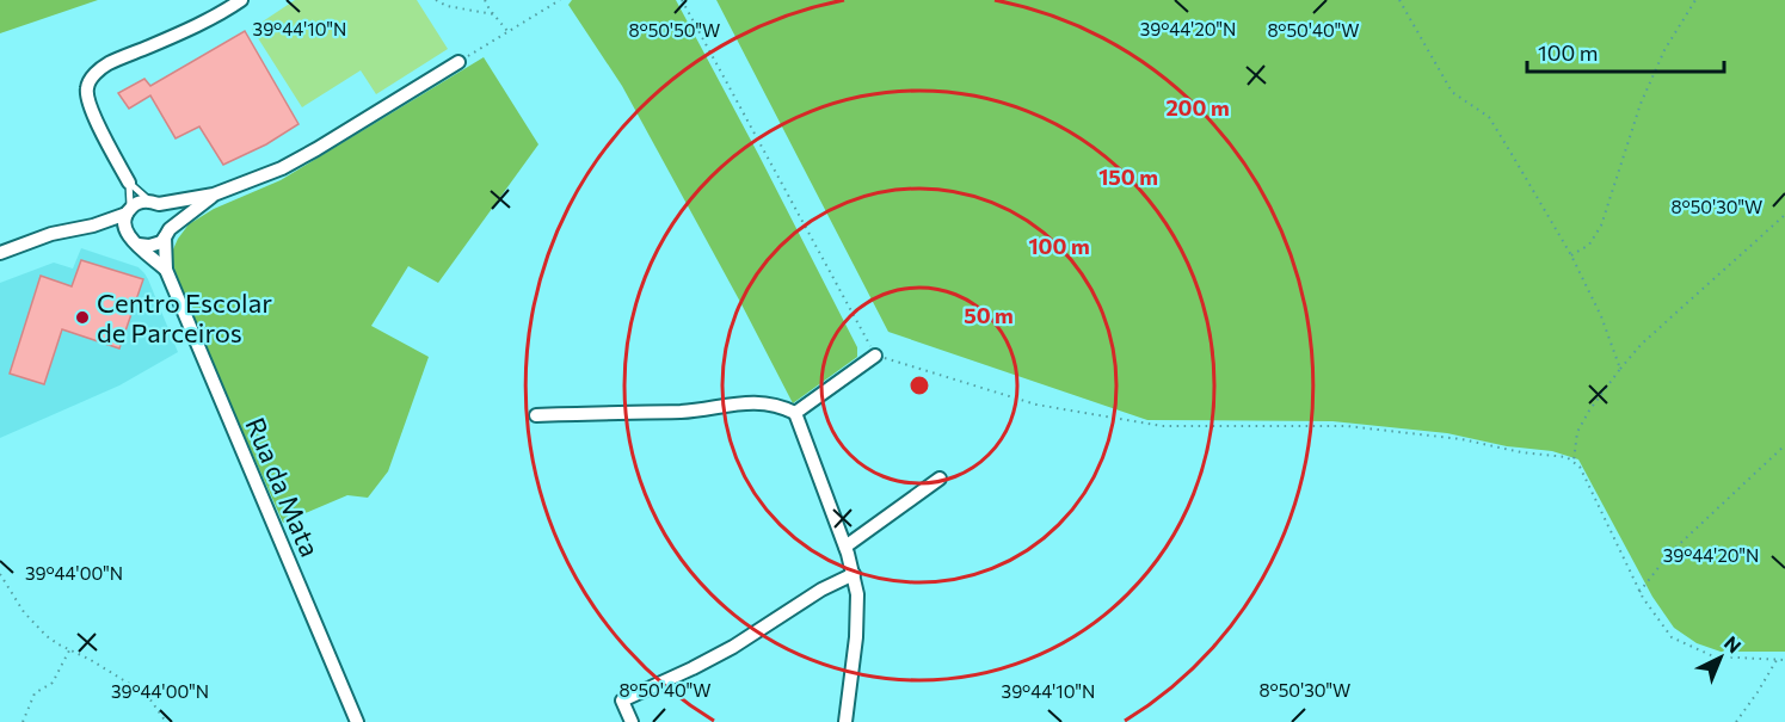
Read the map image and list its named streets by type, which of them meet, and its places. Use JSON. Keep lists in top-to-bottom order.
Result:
{
  "streets": {
    "street": ["Rua da Mata"]
  },
  "places": ["Centro Escolar de Parceiros"],
  "scale_bar": "100 m",
  "north": "top right",
  "coordinates": [
    "39°44'10\"N",
    "39°44'20\"N",
    "8°50'50\"W",
    "8°50'40\"W",
    "8°50'30\"W",
    "39°44'00\"N"
  ],
  "rings": [
    "200 m",
    "150 m",
    "100 m",
    "50 m"
  ]
}
